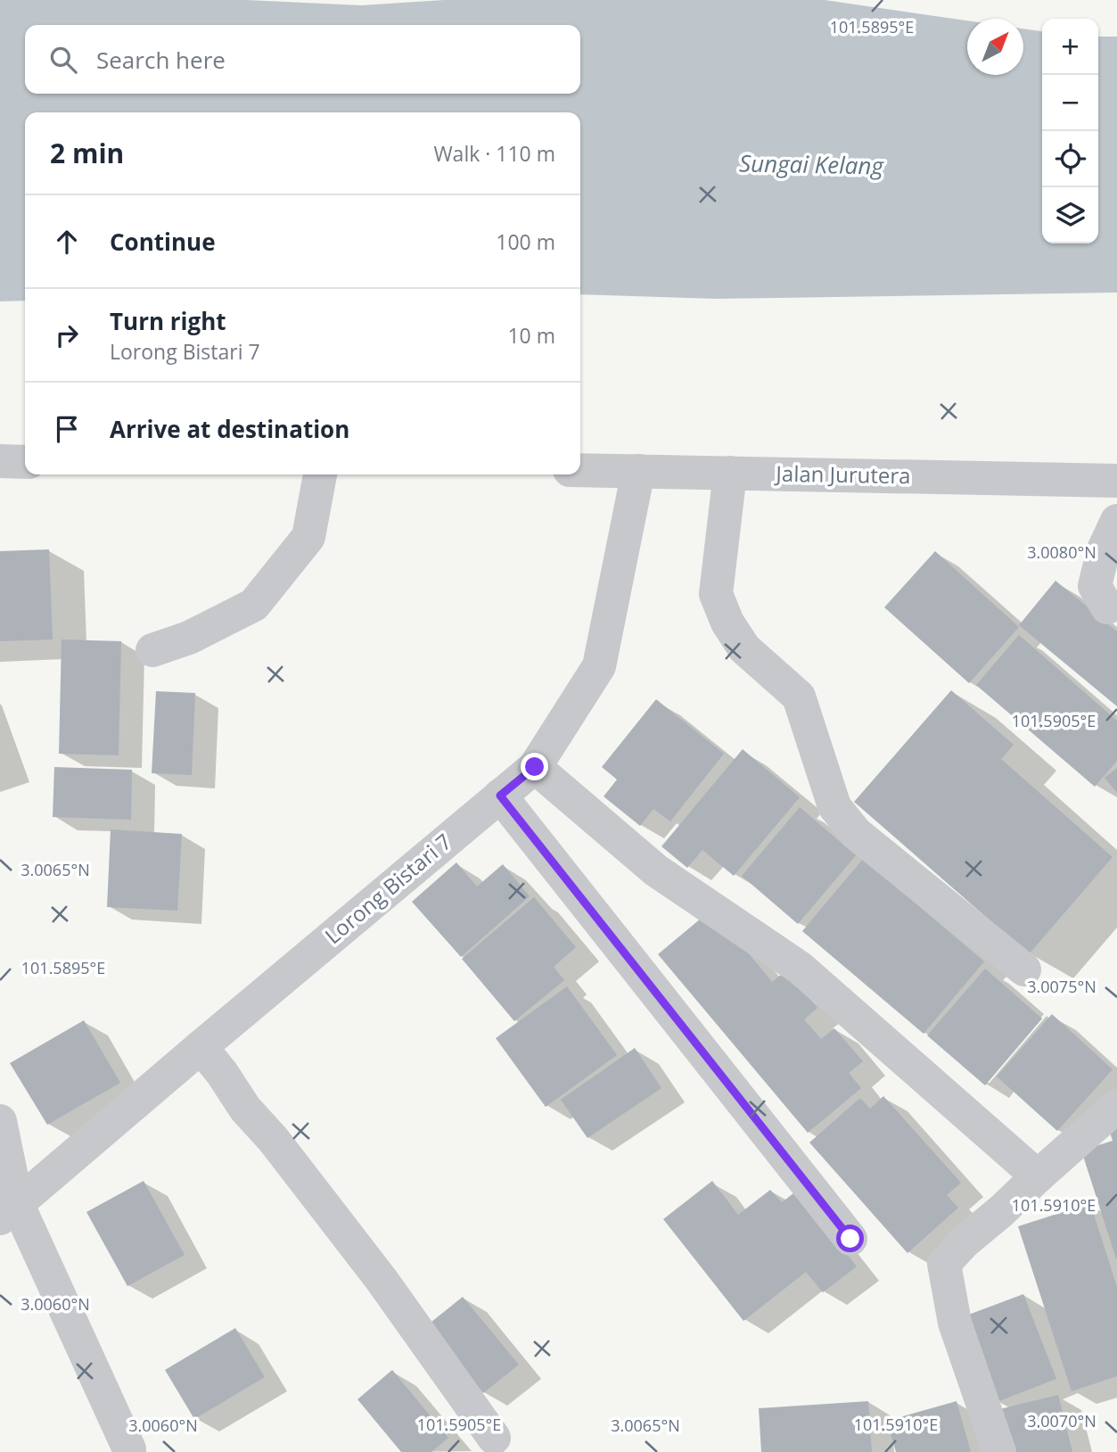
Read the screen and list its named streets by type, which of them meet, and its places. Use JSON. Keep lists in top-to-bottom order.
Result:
{
  "streets": {
    "street": ["Jalan Jurutera", "Lorong Bistari 7"]
  },
  "crossings": [
    ["Jalan Jurutera", "Lorong Bistari 7"]
  ],
  "water": ["Sungai Kelang"],
  "north": "top right",
  "page": {
    "map_buttons": ["+", "−"],
    "search": "Search here",
    "heading": ["2 min", "Walk · 110 m"],
    "list": [
      ["Continue", "100 m"],
      ["Turn right", "Lorong Bistari 7", "10 m"],
      "Arrive at destination"
    ]
  },
  "coordinates": [
    "101.5895°E",
    "3.0080°N",
    "101.5905°E",
    "3.0065°N",
    "3.0075°N",
    "101.5910°E",
    "3.0060°N",
    "3.0070°N"
  ]
}
